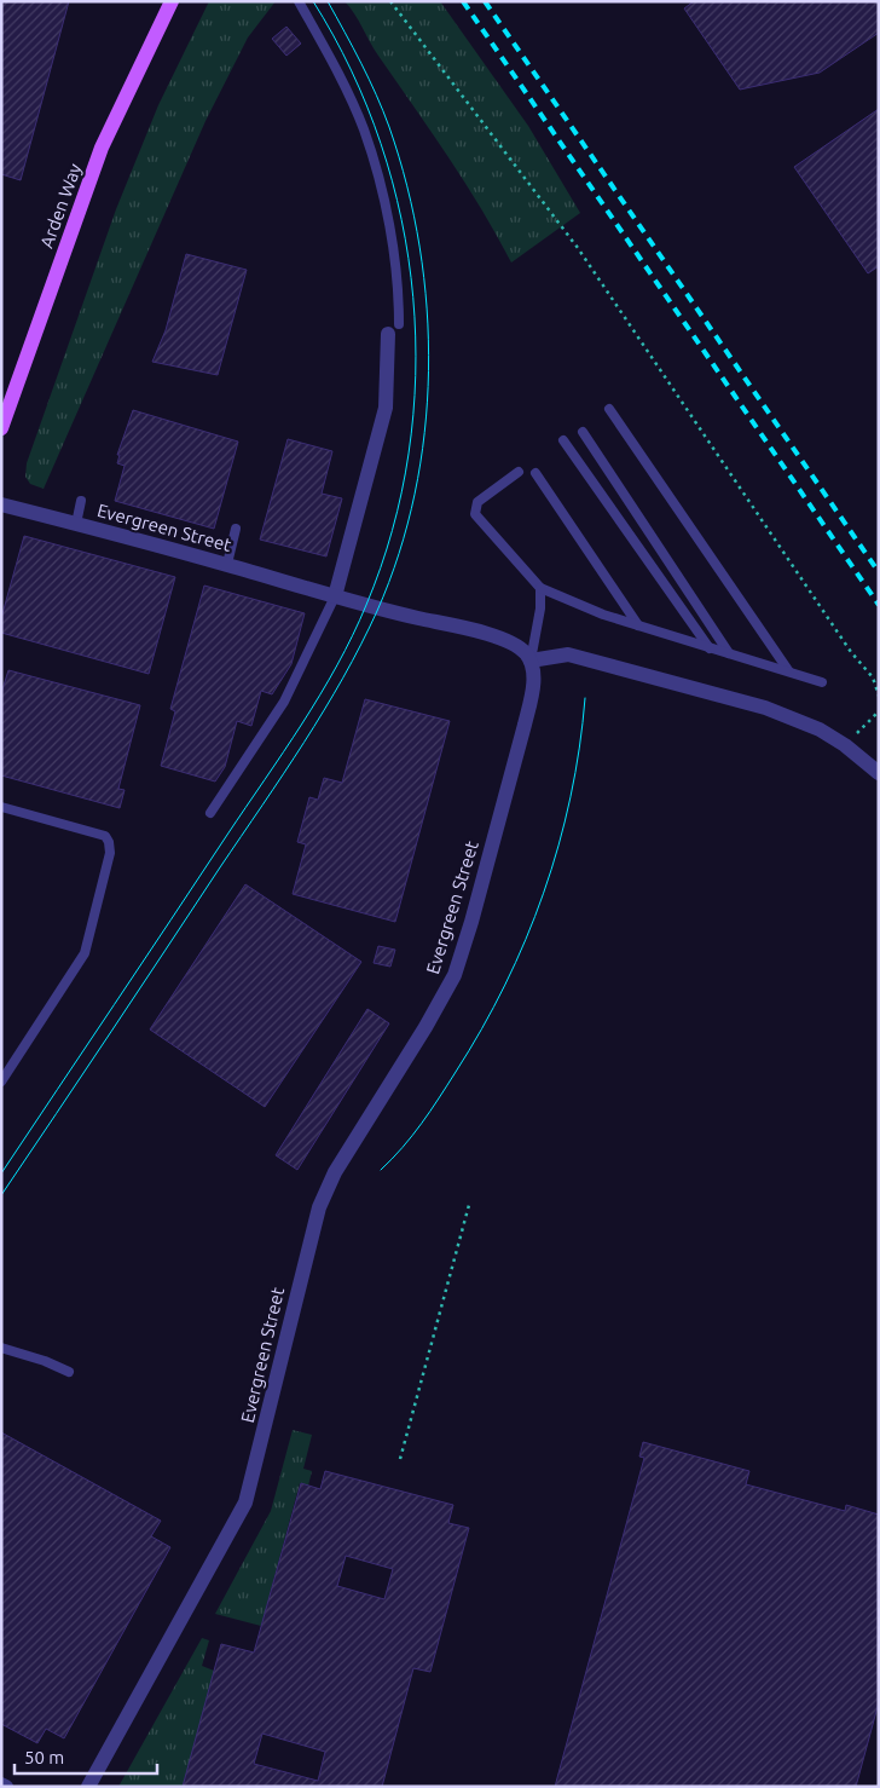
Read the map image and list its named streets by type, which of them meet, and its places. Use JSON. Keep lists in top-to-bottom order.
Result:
{
  "streets": {
    "main road": ["Arden Way"],
    "street": ["Evergreen Street"]
  },
  "scale_bar": "50 m"
}
